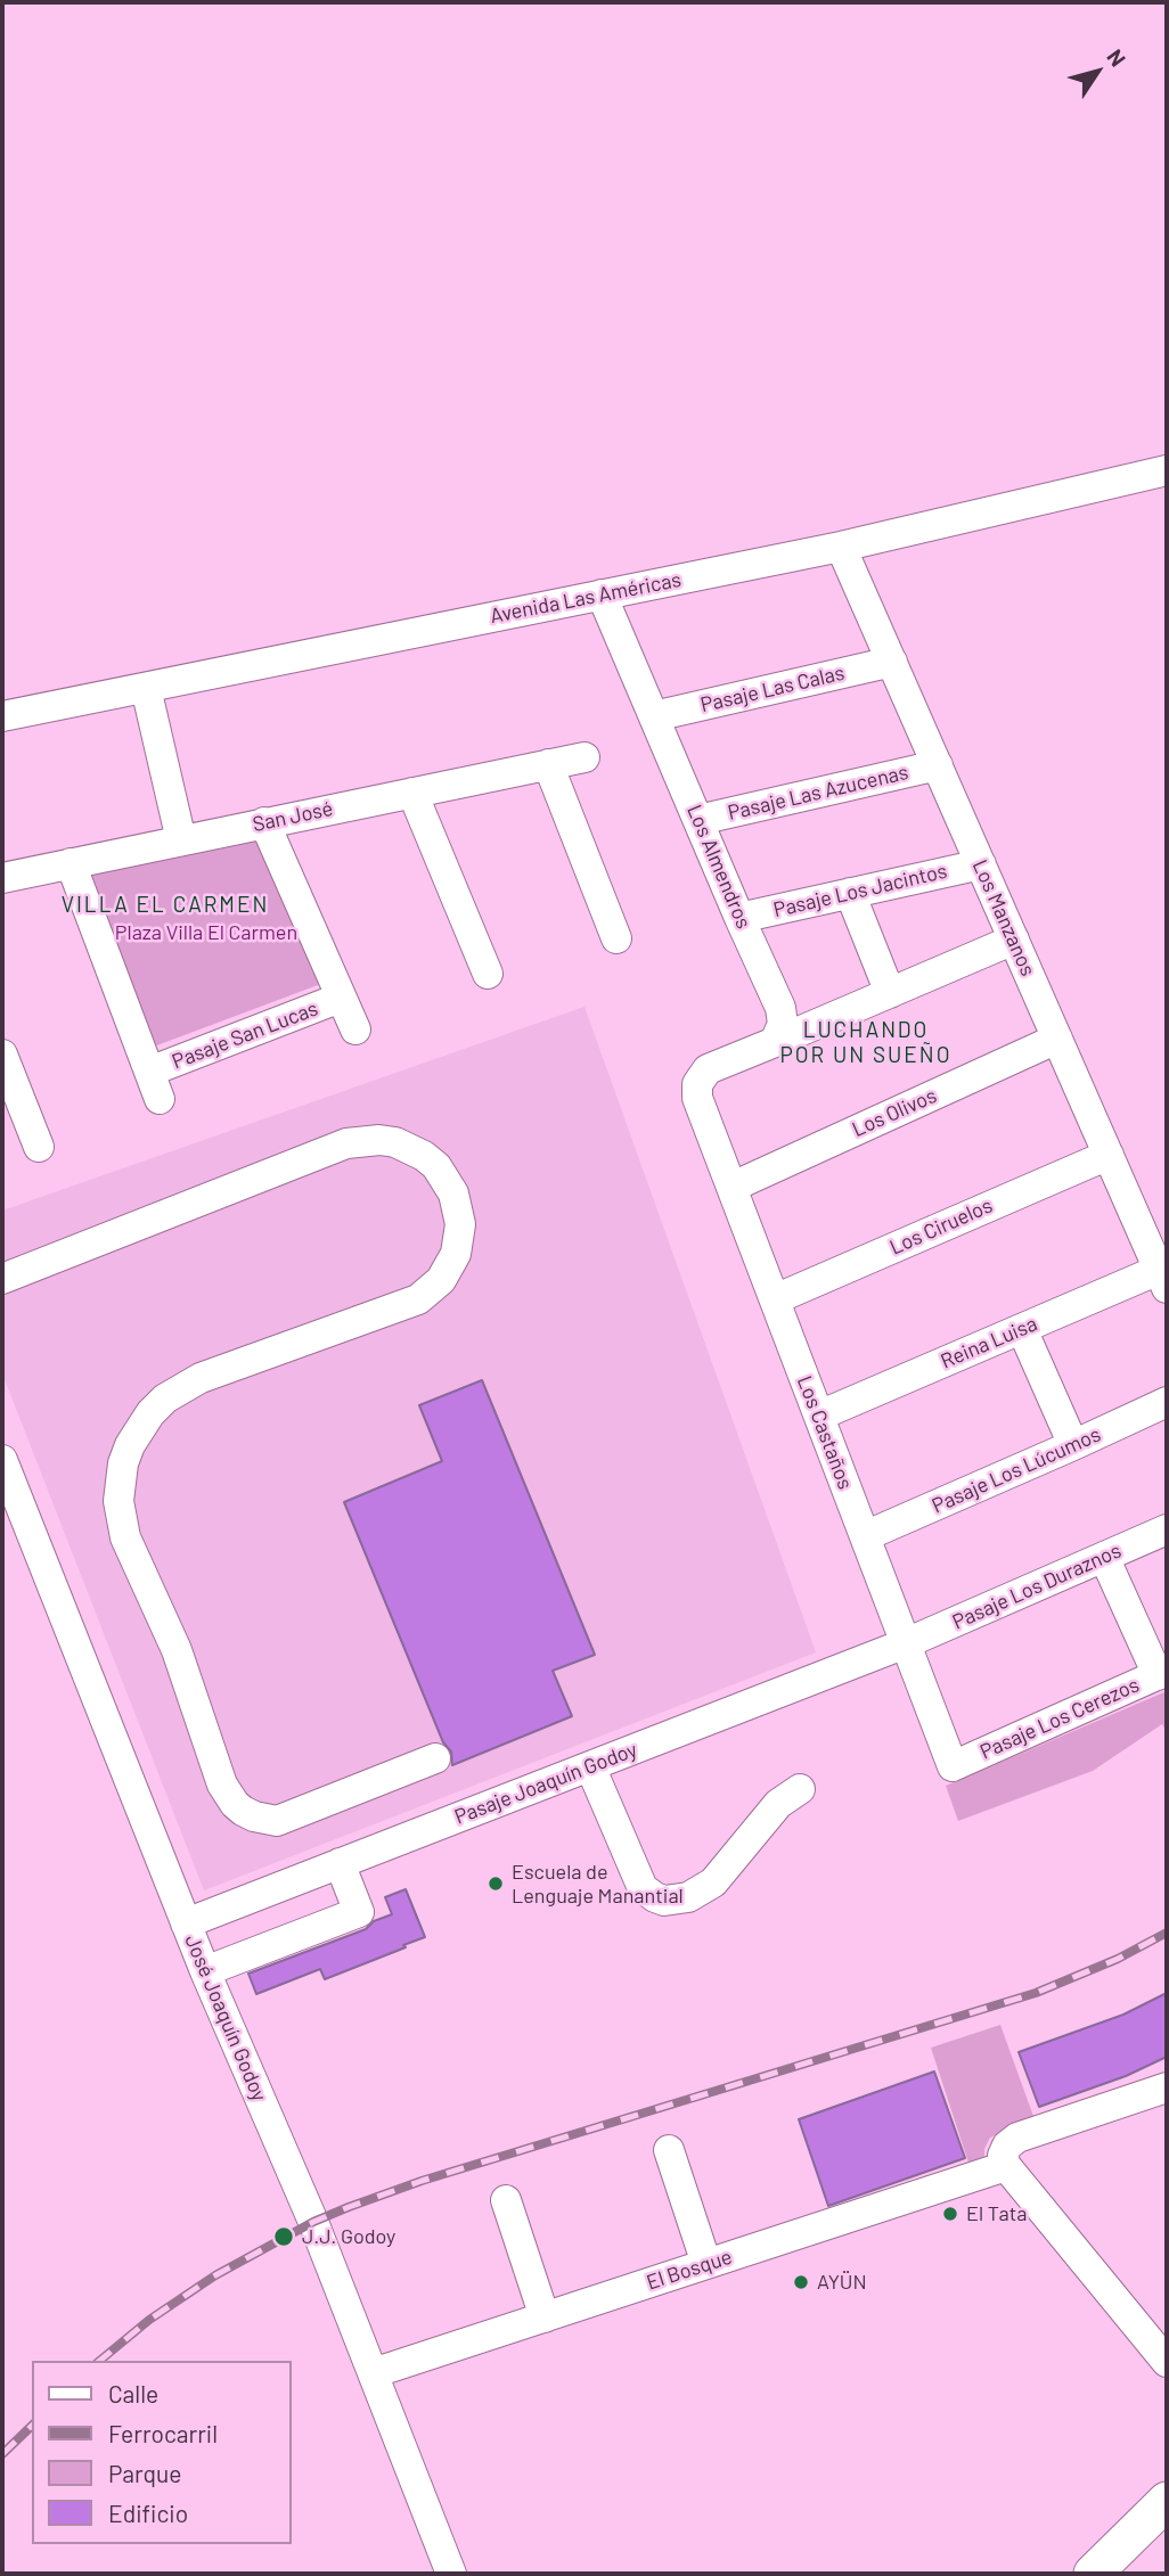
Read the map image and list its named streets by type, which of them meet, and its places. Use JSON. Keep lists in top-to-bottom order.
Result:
{
  "streets": {
    "street": [
      "Avenida Las Américas",
      "Pasaje Las Calas",
      "Pasaje Las Azucenas",
      "San José",
      "Los Almendros",
      "Pasaje Los Jacintos",
      "Los Manzanos",
      "Pasaje San Lucas",
      "Los Olivos",
      "Los Ciruelos",
      "Reina Luisa",
      "Los Castaños",
      "Pasaje Los Lúcumos",
      "Pasaje Los Duraznos",
      "Pasaje Los Cerezos",
      "Pasaje Joaquín Godoy",
      "José Joaquín Godoy",
      "El Bosque"
    ]
  },
  "crossings": [
    ["Avenida Las Américas", "Los Almendros"],
    ["Avenida Las Américas", "Los Manzanos"],
    ["Pasaje Las Calas", "Los Almendros"],
    ["Pasaje Las Calas", "Los Manzanos"],
    ["Pasaje Las Azucenas", "Los Almendros"],
    ["Pasaje Las Azucenas", "Los Manzanos"],
    ["San José", "Pasaje San Lucas"],
    ["Los Almendros", "Pasaje Los Jacintos"],
    ["Los Almendros", "Los Castaños"],
    ["Pasaje Los Jacintos", "Los Manzanos"],
    ["Los Manzanos", "Los Olivos"],
    ["Los Manzanos", "Los Ciruelos"],
    ["Los Manzanos", "Reina Luisa"],
    ["Los Olivos", "Los Castaños"],
    ["Los Ciruelos", "Los Castaños"],
    ["Reina Luisa", "Los Castaños"],
    ["Los Castaños", "Pasaje Los Lúcumos"],
    ["Los Castaños", "Pasaje Los Duraznos"],
    ["Los Castaños", "Pasaje Los Cerezos"],
    ["Los Castaños", "Pasaje Joaquín Godoy"],
    ["Pasaje Los Duraznos", "Pasaje Joaquín Godoy"],
    ["Pasaje Joaquín Godoy", "José Joaquín Godoy"],
    ["José Joaquín Godoy", "El Bosque"]
  ],
  "districts": ["VILLA EL CARMEN", "LUCHANDO POR UN SUEÑO"],
  "parks": ["Plaza Villa El Carmen"],
  "places": [
    "Escuela de Lenguaje Manantial",
    "El Tata",
    "J.J. Godoy",
    "AYÜN"
  ],
  "legend": [
    "Calle",
    "Ferrocarril",
    "Parque",
    "Edificio"
  ],
  "north": "top right"
}
